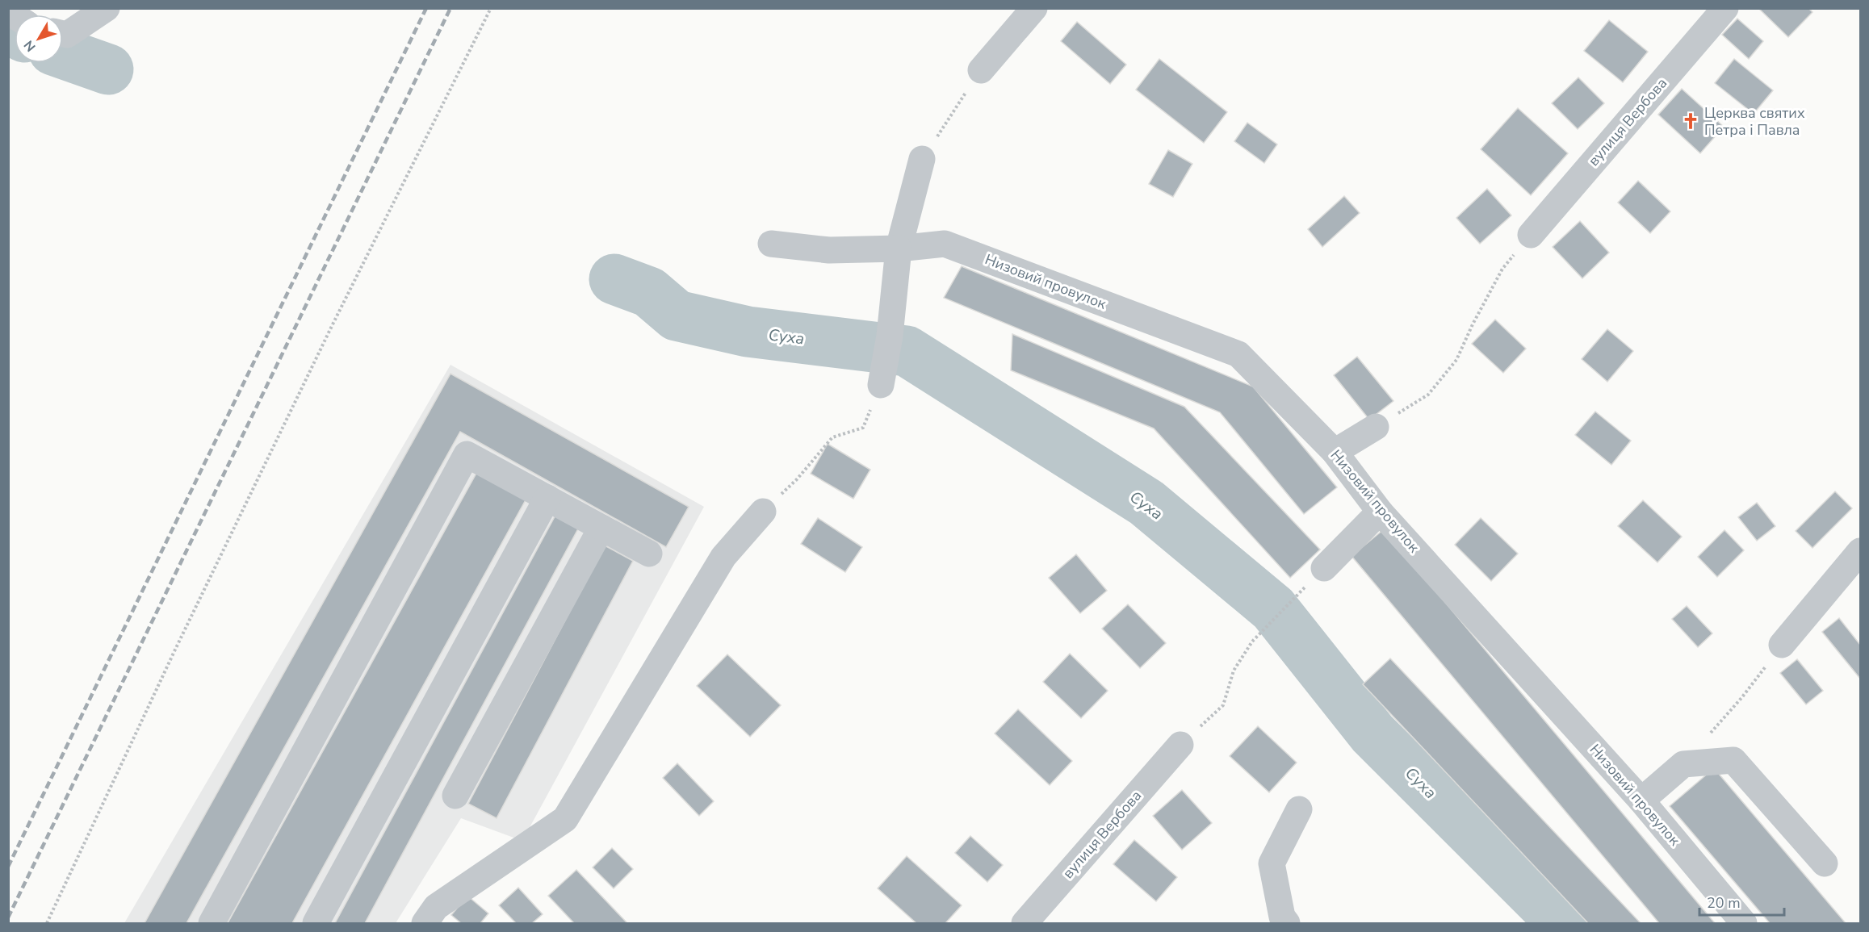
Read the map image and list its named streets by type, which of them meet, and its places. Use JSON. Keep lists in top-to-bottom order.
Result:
{
  "streets": {
    "street": ["вулиця Вербова", "Низовий провулок"]
  },
  "water": ["Суха"],
  "places": {
    "church": ["Церква святих Петра і Павла"]
  },
  "scale_bar": "20 m",
  "north": "bottom left"
}
